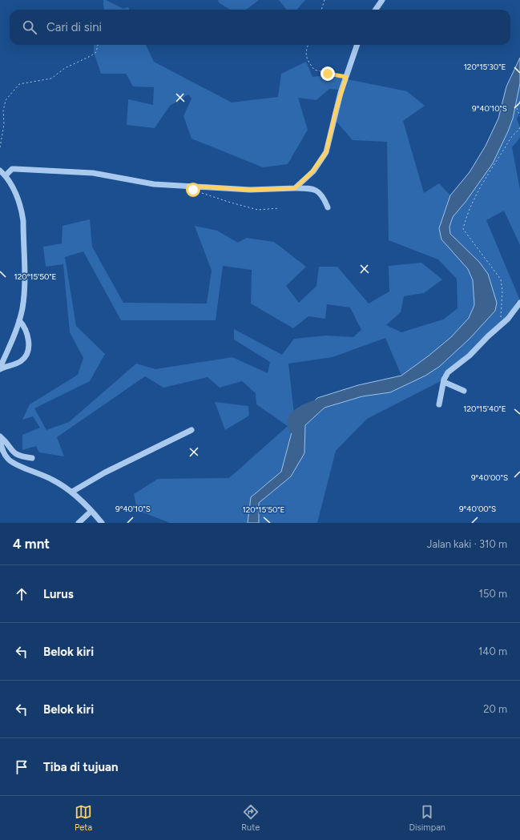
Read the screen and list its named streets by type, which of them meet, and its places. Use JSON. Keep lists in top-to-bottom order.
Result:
{
  "page": {
    "search": "Cari di sini",
    "heading": ["4 mnt", "Jalan kaki · 310 m"],
    "list": [
      ["Lurus", "150 m"],
      ["Belok kiri", "140 m"],
      ["Belok kiri", "20 m"],
      "Tiba di tujuan"
    ],
    "nav": ["Peta", "Rute", "Disimpan"]
  },
  "coordinates": [
    "120°15'30\"E",
    "9°40'10\"S",
    "120°15'50\"E",
    "120°15'40\"E",
    "9°40'00\"S"
  ]
}
